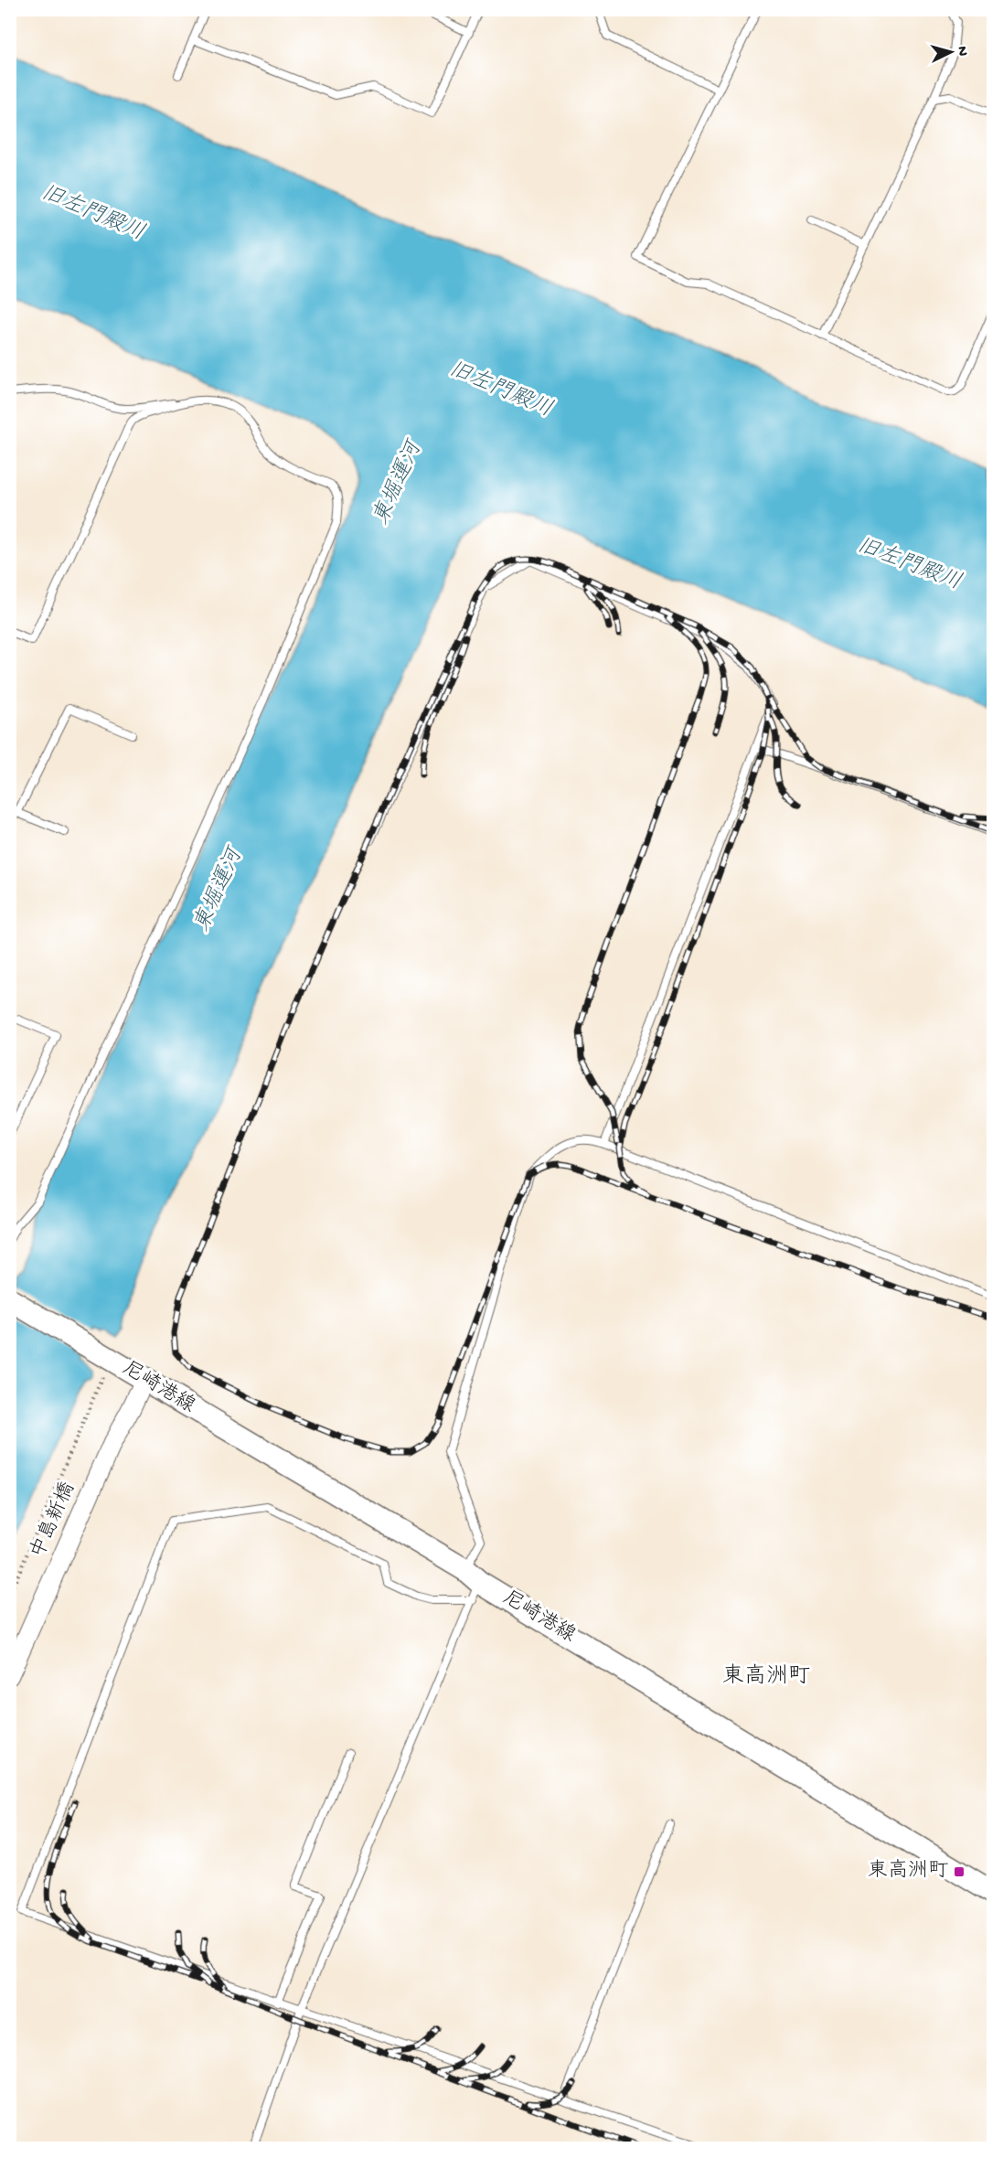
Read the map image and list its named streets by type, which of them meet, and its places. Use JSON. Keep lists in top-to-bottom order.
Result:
{
  "streets": {
    "main road": ["尼崎港線"],
    "street": ["中島新橋"]
  },
  "crossings": [
    ["尼崎港線", "中島新橋"]
  ],
  "districts": ["東高洲町"],
  "water": ["旧左門殿川", "東堀運河"],
  "places": {
    "transit": ["東高洲町"]
  },
  "north": "right"
}
